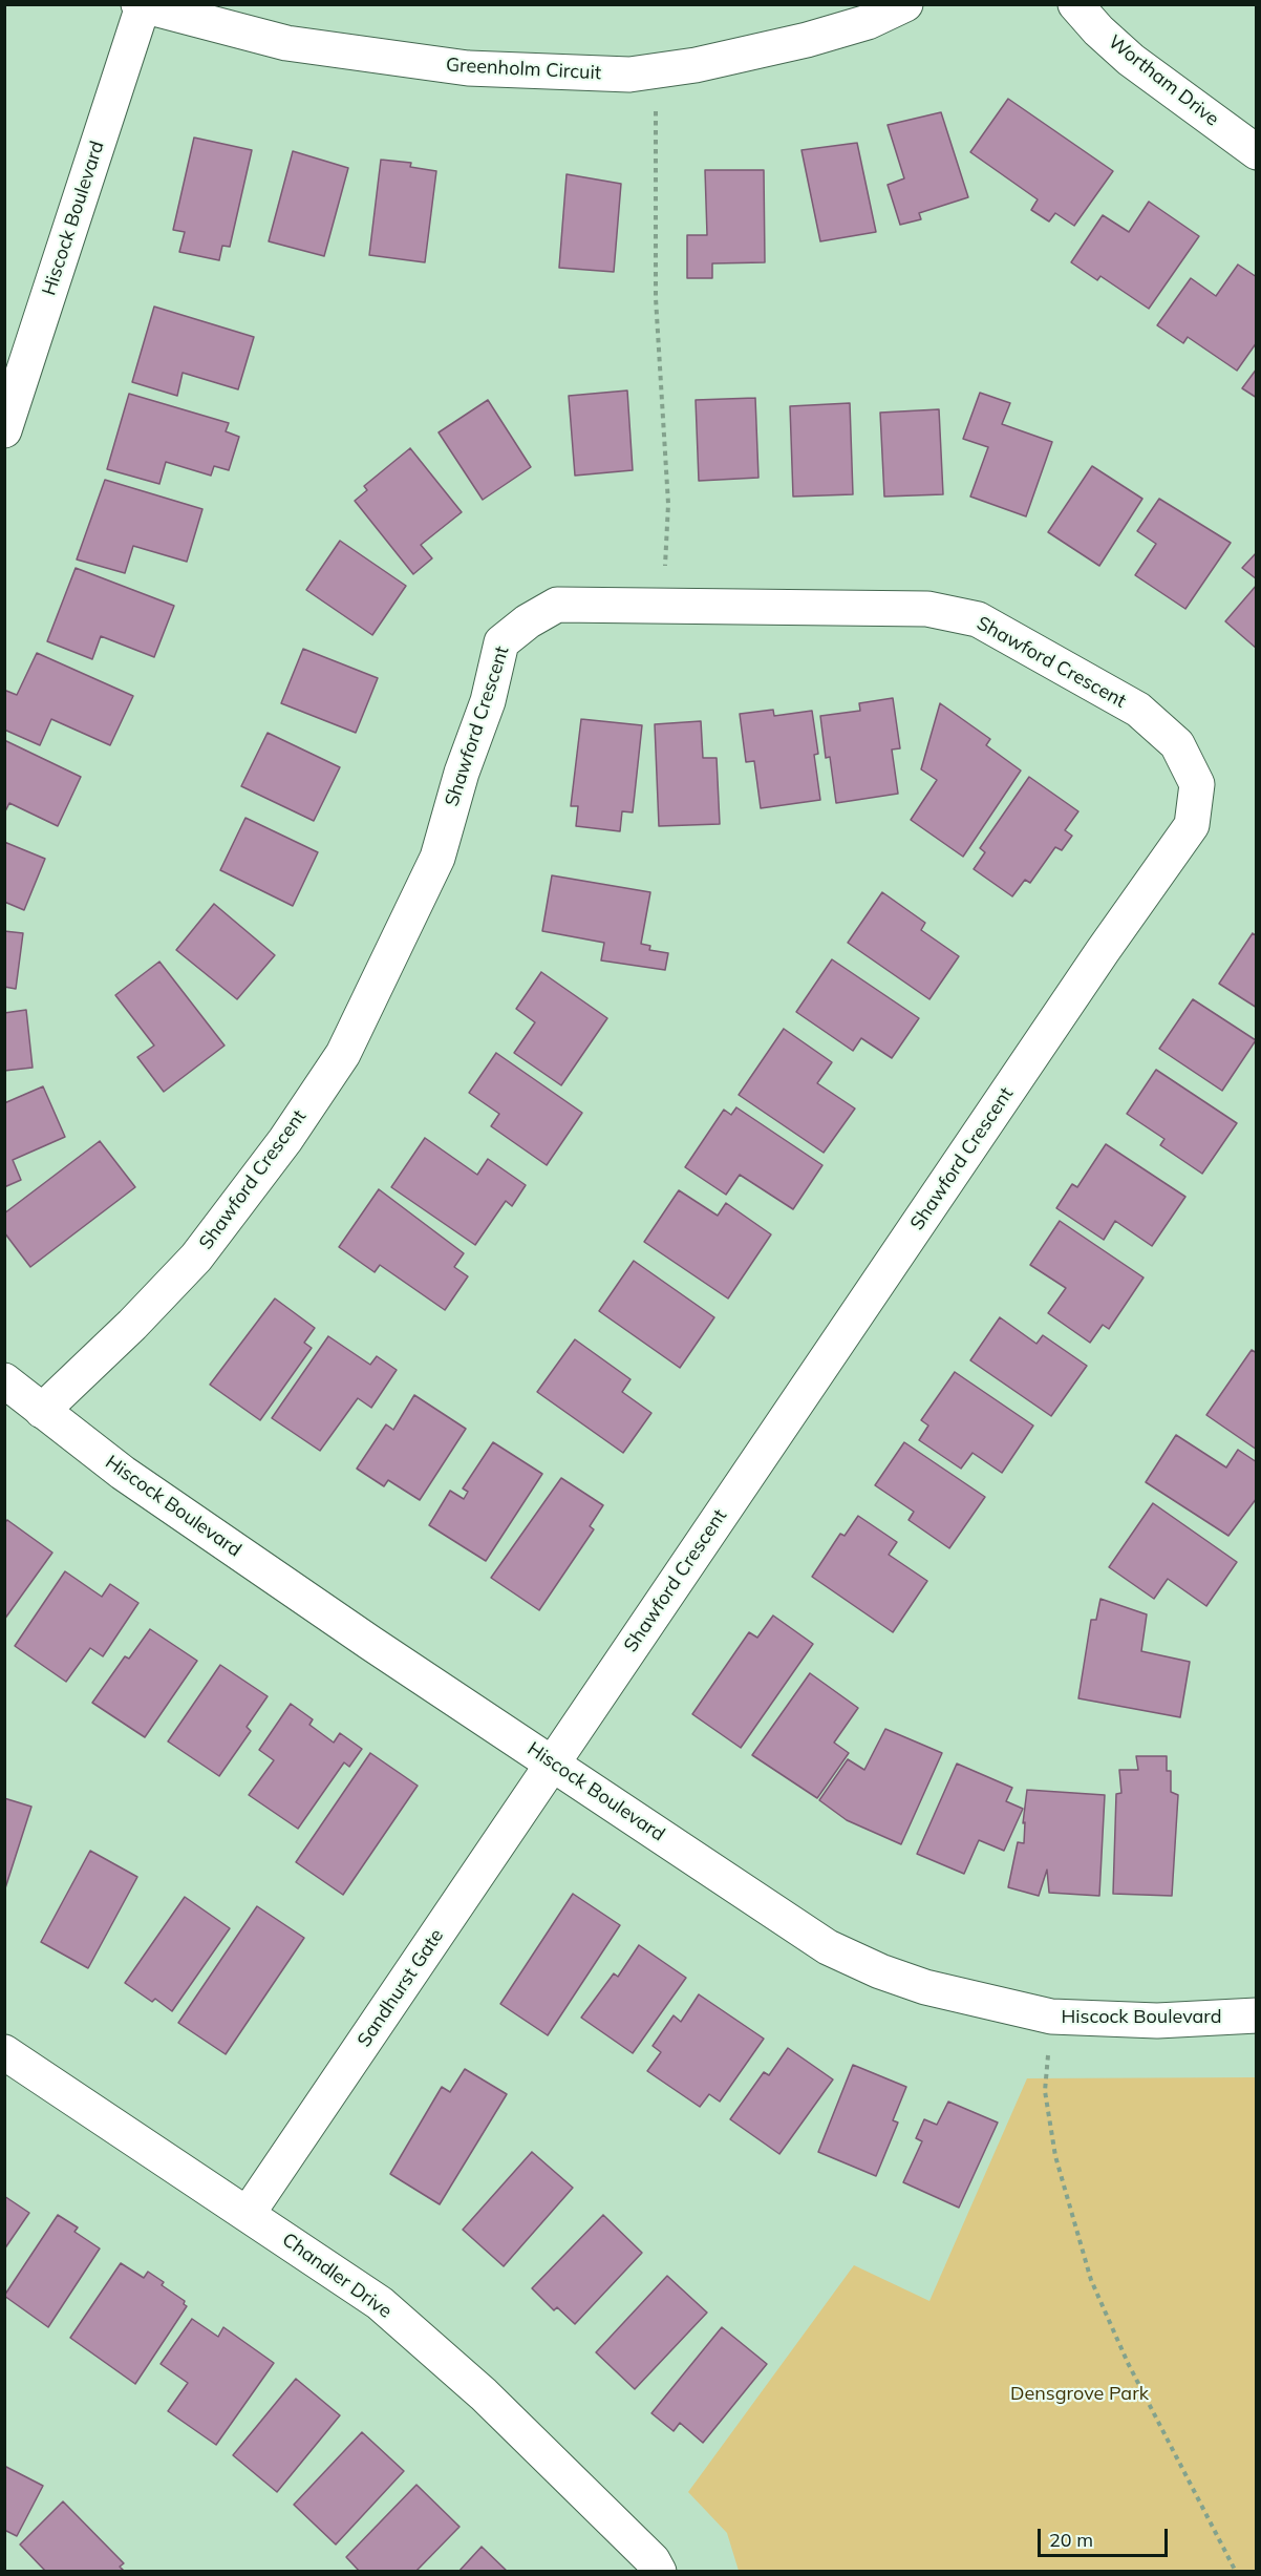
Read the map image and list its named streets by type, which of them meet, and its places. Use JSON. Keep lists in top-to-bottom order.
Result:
{
  "streets": {
    "street": [
      "Greenholm Circuit",
      "Wortham Drive",
      "Hiscock Boulevard",
      "Shawford Crescent",
      "Sandhurst Gate",
      "Chandler Drive"
    ]
  },
  "crossings": [
    ["Greenholm Circuit", "Hiscock Boulevard"],
    ["Hiscock Boulevard", "Shawford Crescent"],
    ["Hiscock Boulevard", "Sandhurst Gate"],
    ["Shawford Crescent", "Sandhurst Gate"],
    ["Sandhurst Gate", "Chandler Drive"]
  ],
  "parks": ["Densgrove Park"],
  "scale_bar": "20 m"
}
